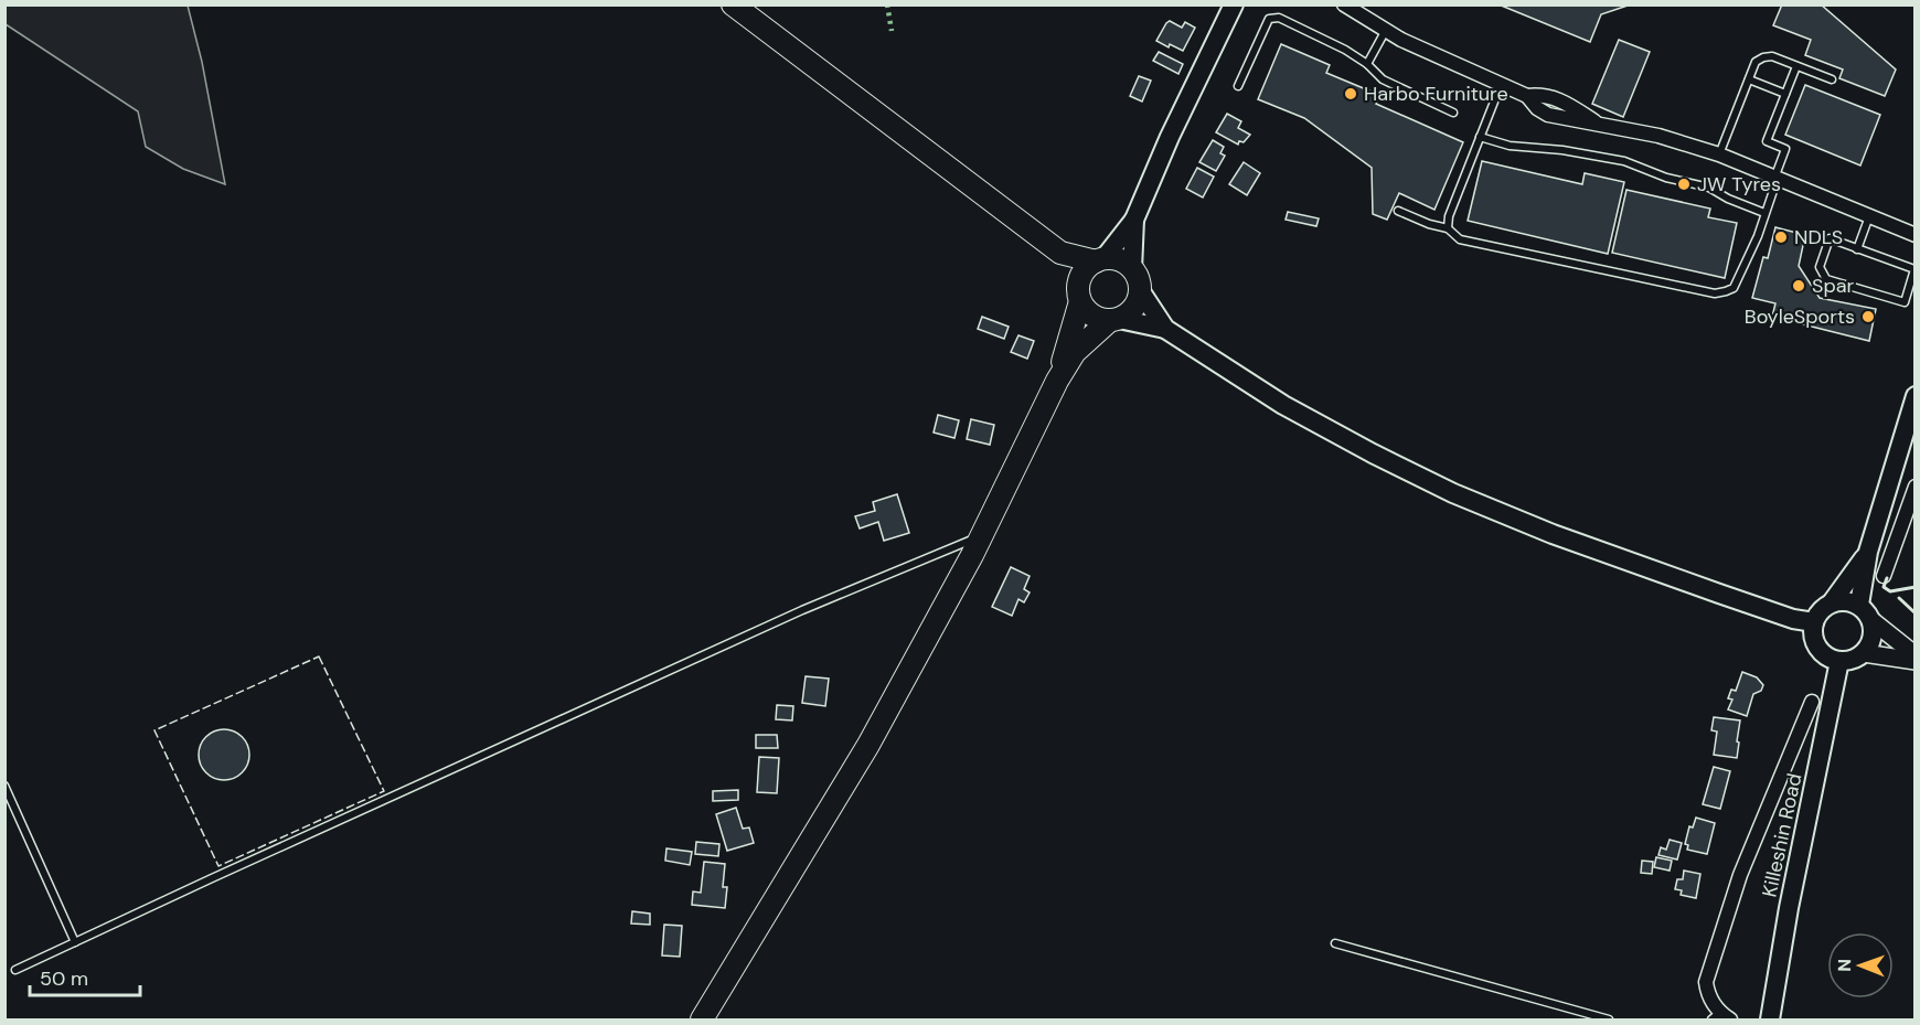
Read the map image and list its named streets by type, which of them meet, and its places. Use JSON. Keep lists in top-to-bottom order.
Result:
{
  "streets": {
    "main road": ["Killeshin Road"]
  },
  "places": [
    "Harbo Furniture",
    "JW Tyres",
    "NDLS",
    "Spar",
    "BoyleSports"
  ],
  "scale_bar": "50 m",
  "north": "left"
}
